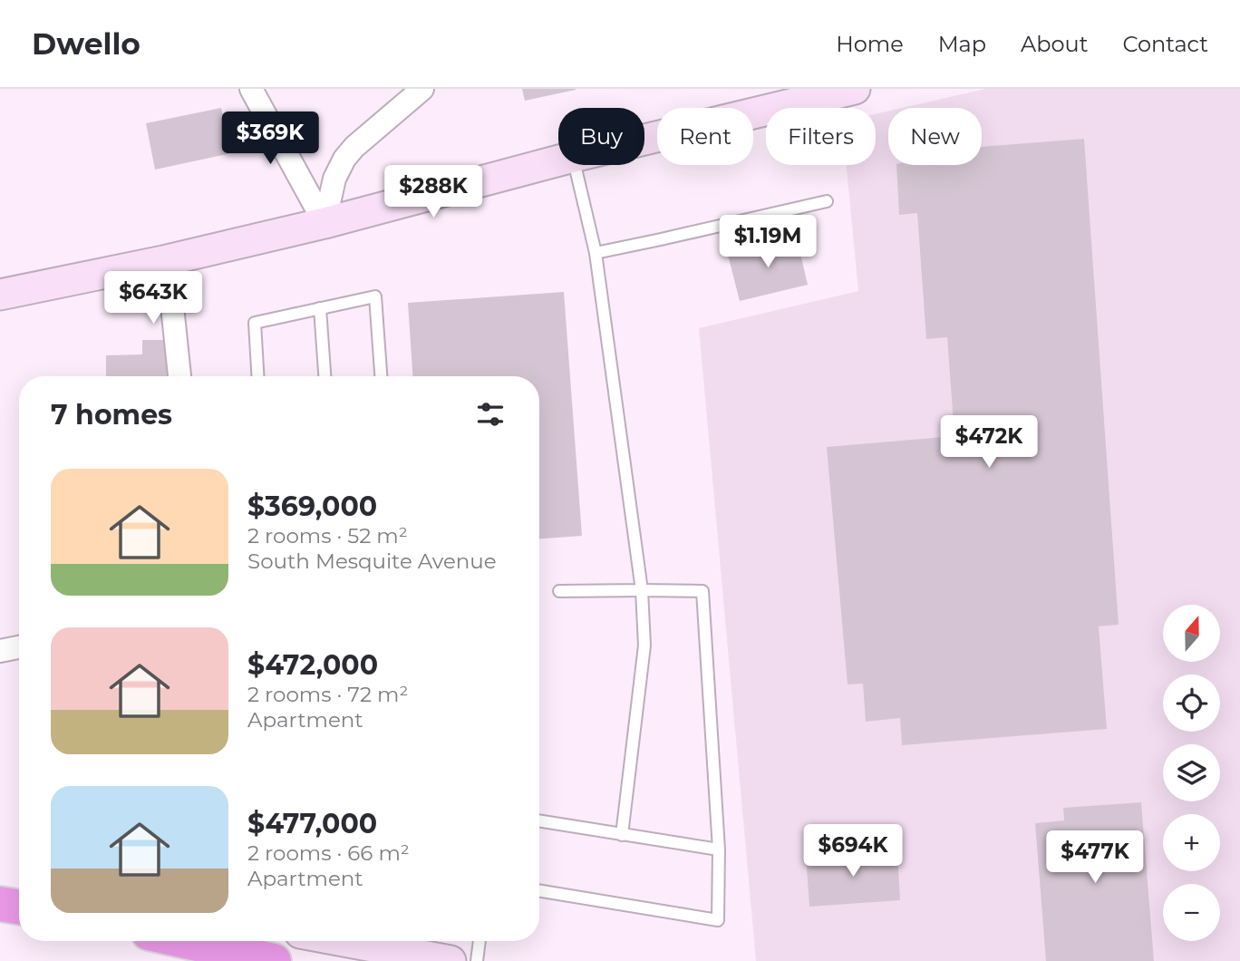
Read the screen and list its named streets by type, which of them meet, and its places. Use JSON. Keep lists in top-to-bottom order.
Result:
{
  "north": "top",
  "page": {
    "header": "Dwello",
    "nav": [
      "Home",
      "Map",
      "About",
      "Contact"
    ],
    "chip": [
      "Buy",
      "Rent",
      "Filters",
      "New"
    ],
    "price": [
      "$369K",
      "$288K",
      "$1.19M",
      "$643K",
      "$472K",
      "$694K",
      "$477K"
    ],
    "heading": "7 homes",
    "list": [
      {
        "name": "$369,000",
        "note": "2 rooms · 52 m² · South Mesquite Avenue"
      },
      {
        "name": "$472,000",
        "note": "2 rooms · 72 m² · Apartment"
      },
      {
        "name": "$477,000",
        "note": "2 rooms · 66 m² · Apartment"
      }
    ],
    "map_buttons": ["+", "−"]
  }
}
